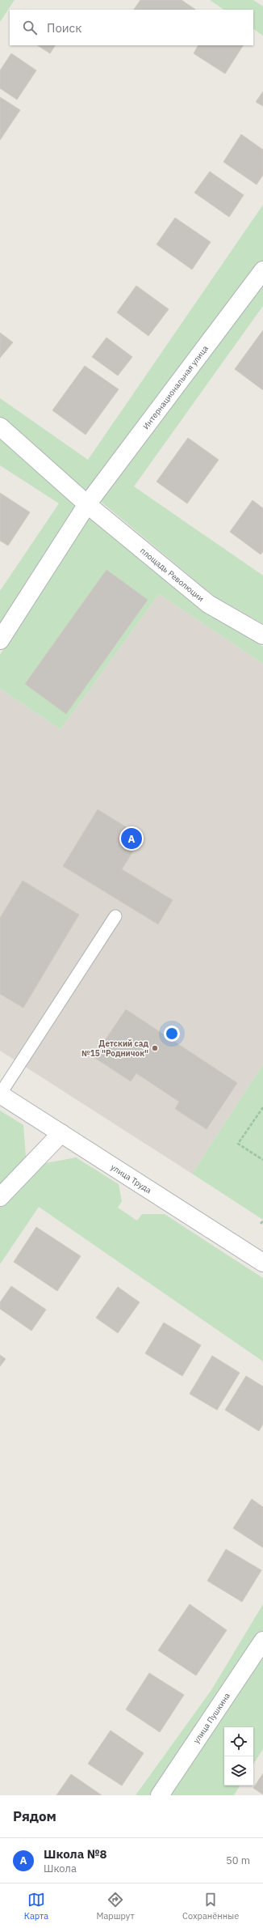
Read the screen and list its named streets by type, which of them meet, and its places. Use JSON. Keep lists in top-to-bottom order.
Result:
{
  "streets": {
    "street": [
      "Интернациональная улица",
      "площадь Революции",
      "улица Труда",
      "улица Пушкина"
    ]
  },
  "crossings": [
    ["Интернациональная улица", "площадь Революции"]
  ],
  "places": ["Детский сад №15 \"Родничок\""],
  "page": {
    "search": "Поиск",
    "pins": "A",
    "heading": "Рядом",
    "list": [
      {
        "mark": "A",
        "name": "Школа №8",
        "note": "Школа",
        "value": "50 m"
      }
    ],
    "nav": ["Карта", "Маршрут", "Сохранённые"]
  }
}
